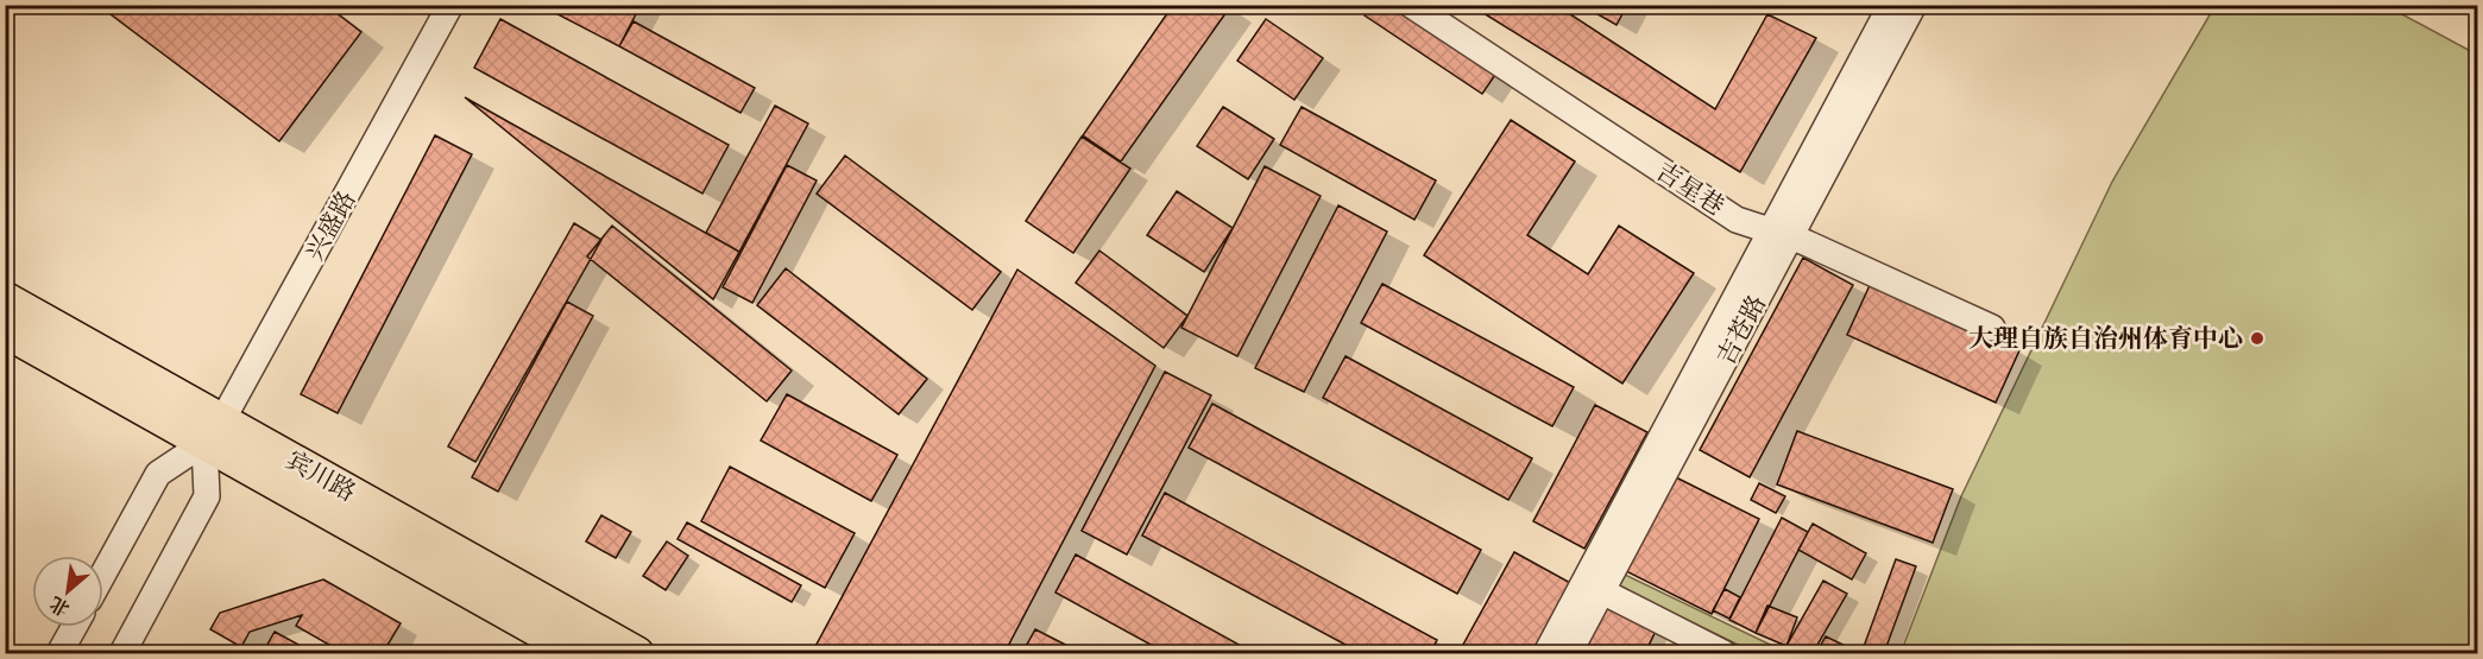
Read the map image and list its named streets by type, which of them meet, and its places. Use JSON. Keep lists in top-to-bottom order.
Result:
{
  "streets": {
    "main road": ["宾川路"],
    "street": ["吉星巷", "兴盛路", "吉苍路"]
  },
  "crossings": [
    ["吉星巷", "吉苍路"],
    ["兴盛路", "宾川路"]
  ],
  "places": ["大理自族自治州体育中心"],
  "north": "bottom left"
}
